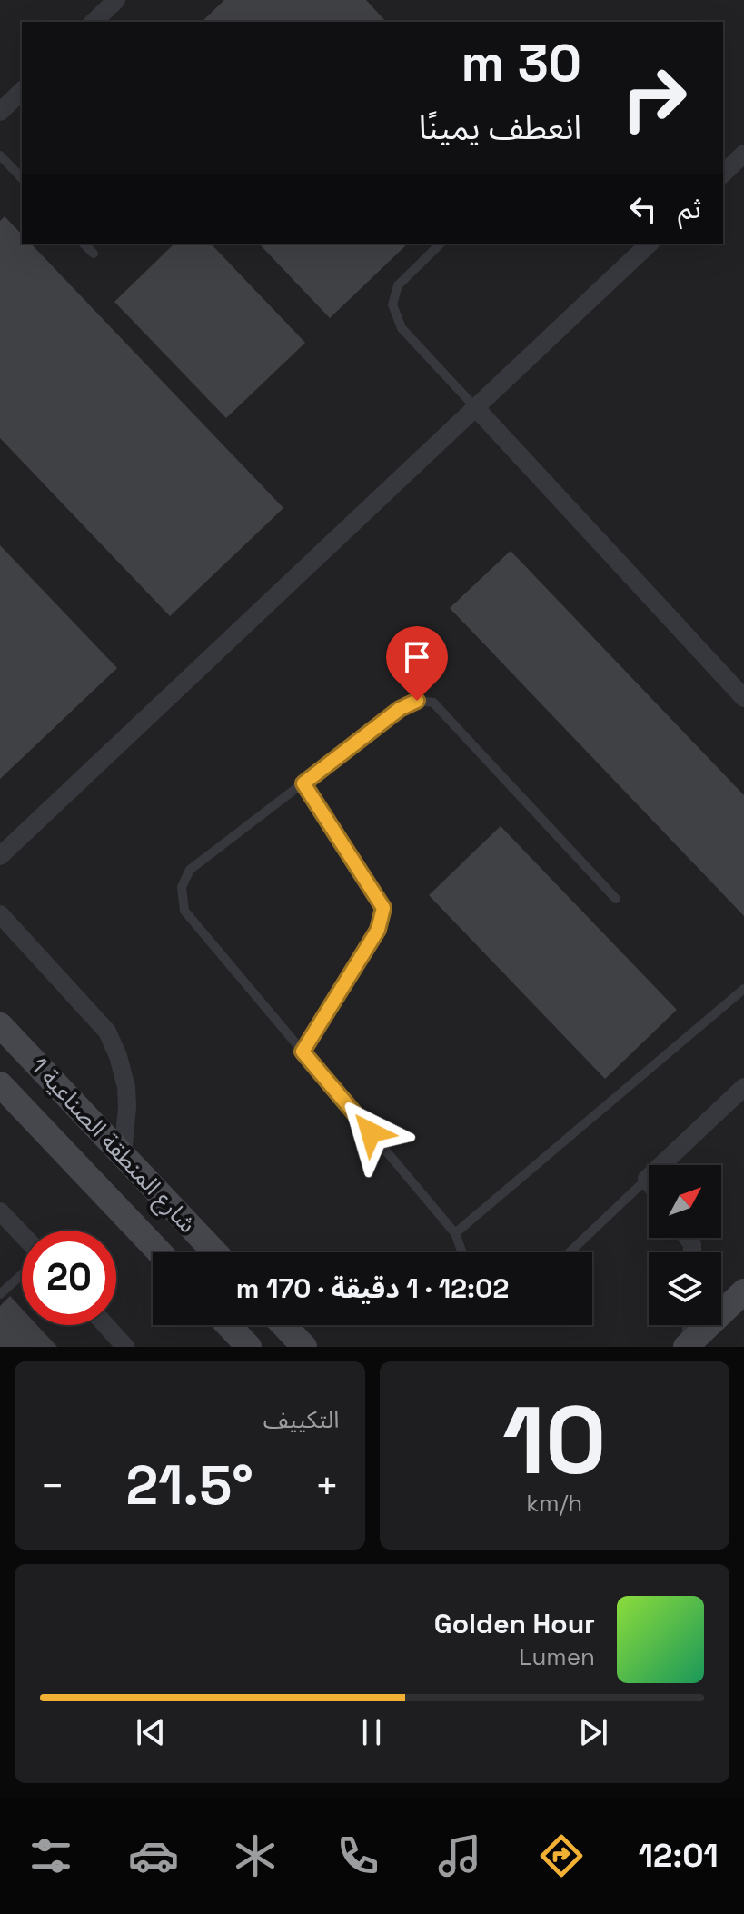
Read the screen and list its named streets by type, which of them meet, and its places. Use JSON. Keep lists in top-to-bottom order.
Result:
{
  "streets": {
    "street": ["شارع المنطقة الصناعية 1"]
  },
  "north": "top right",
  "page": {
    "turn": ["30 m", "انعطف يمينًا"],
    "then": "ثم",
    "limit": "20",
    "trip": "12:02 · 1 دقيقة · 170 m",
    "tile": [
      ["10", "km/h"],
      "التكييف"
    ],
    "heat": ["−", "21.5°", "+"],
    "song": ["Golden Hour", "Lumen"],
    "tabs": "12:01"
  }
}
